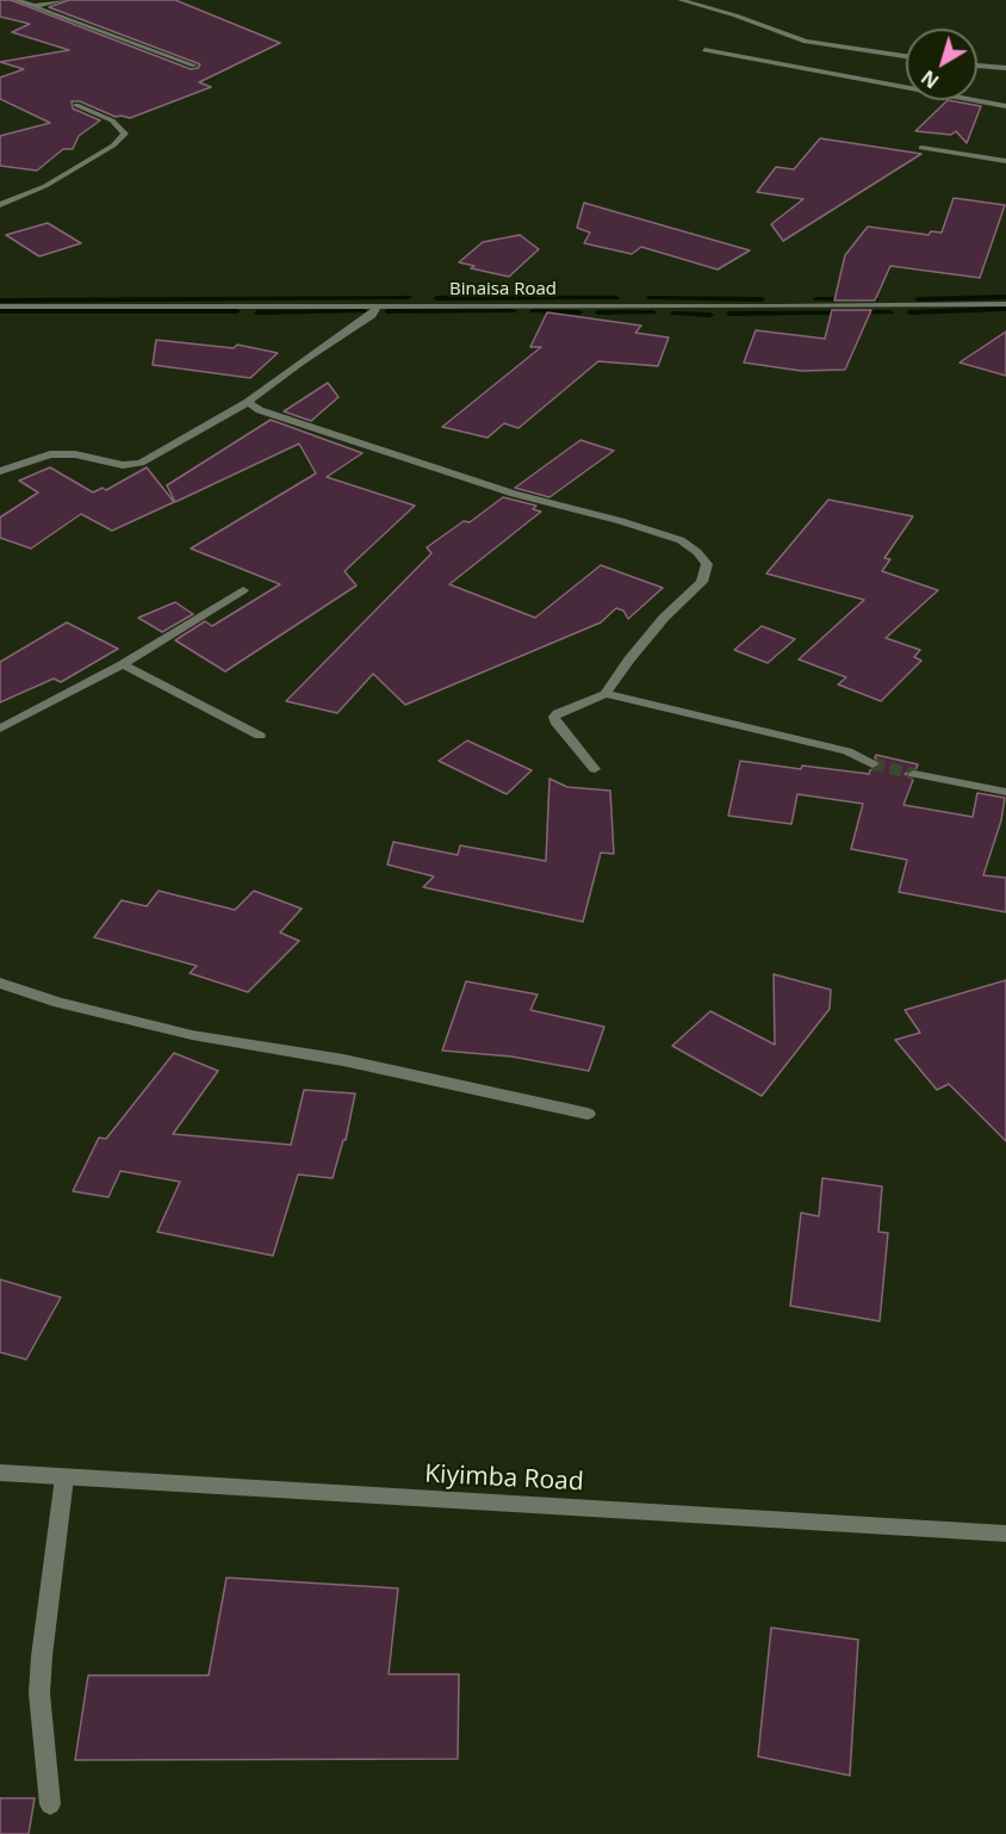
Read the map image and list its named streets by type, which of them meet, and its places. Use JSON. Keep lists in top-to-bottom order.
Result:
{
  "streets": {
    "street": ["Binaisa Road", "Kiyimba Road"]
  },
  "north": "bottom left"
}
